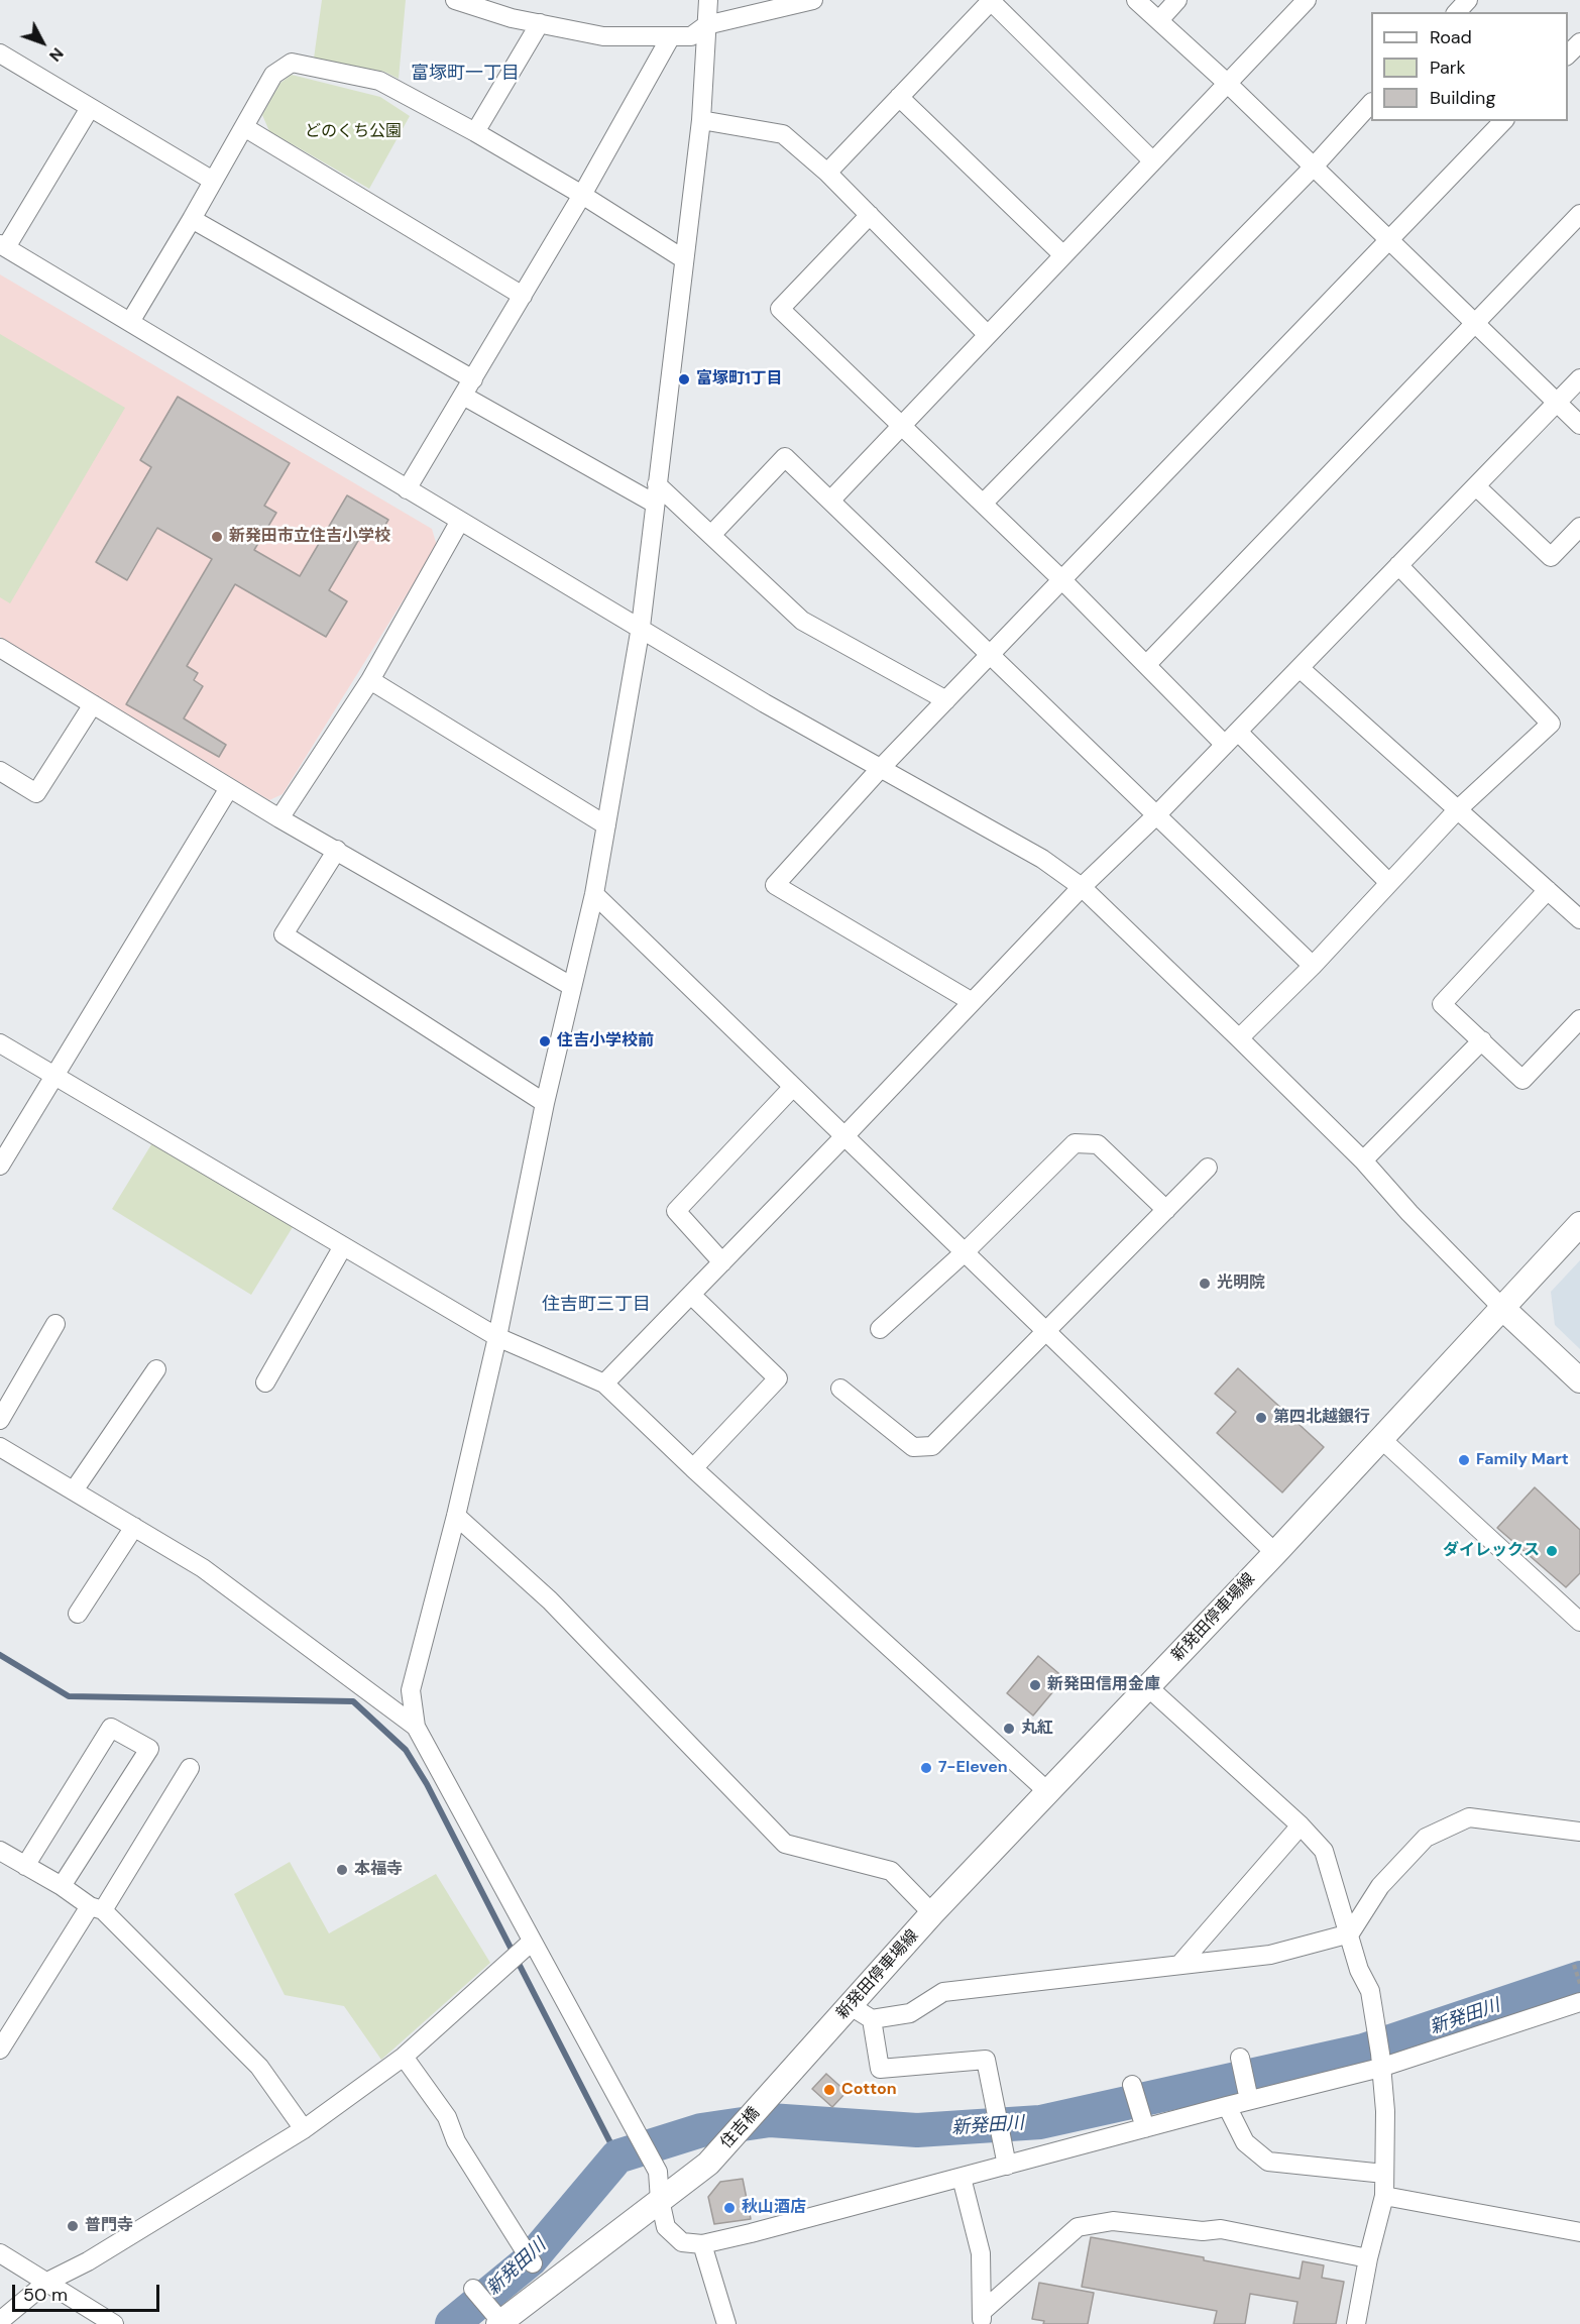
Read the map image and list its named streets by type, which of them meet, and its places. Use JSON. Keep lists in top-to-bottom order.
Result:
{
  "streets": {
    "main road": ["新発田停車場線", "住吉橋"]
  },
  "crossings": [
    ["新発田停車場線", "住吉橋"]
  ],
  "districts": ["富塚町一丁目", "住吉町三丁目"],
  "water": ["新発田川"],
  "parks": ["どのくち公園"],
  "places": [
    "富塚町1丁目",
    "新発田市立住吉小学校",
    "住吉小学校前",
    "光明院",
    "第四北越銀行",
    "Family Mart",
    "ダイレックス",
    "新発田信用金庫",
    "丸紅",
    "7-Eleven",
    "本福寺",
    "Cotton",
    "秋山酒店",
    "普門寺"
  ],
  "legend": ["Road", "Park", "Building"],
  "scale_bar": "50 m",
  "north": "bottom right"
}
